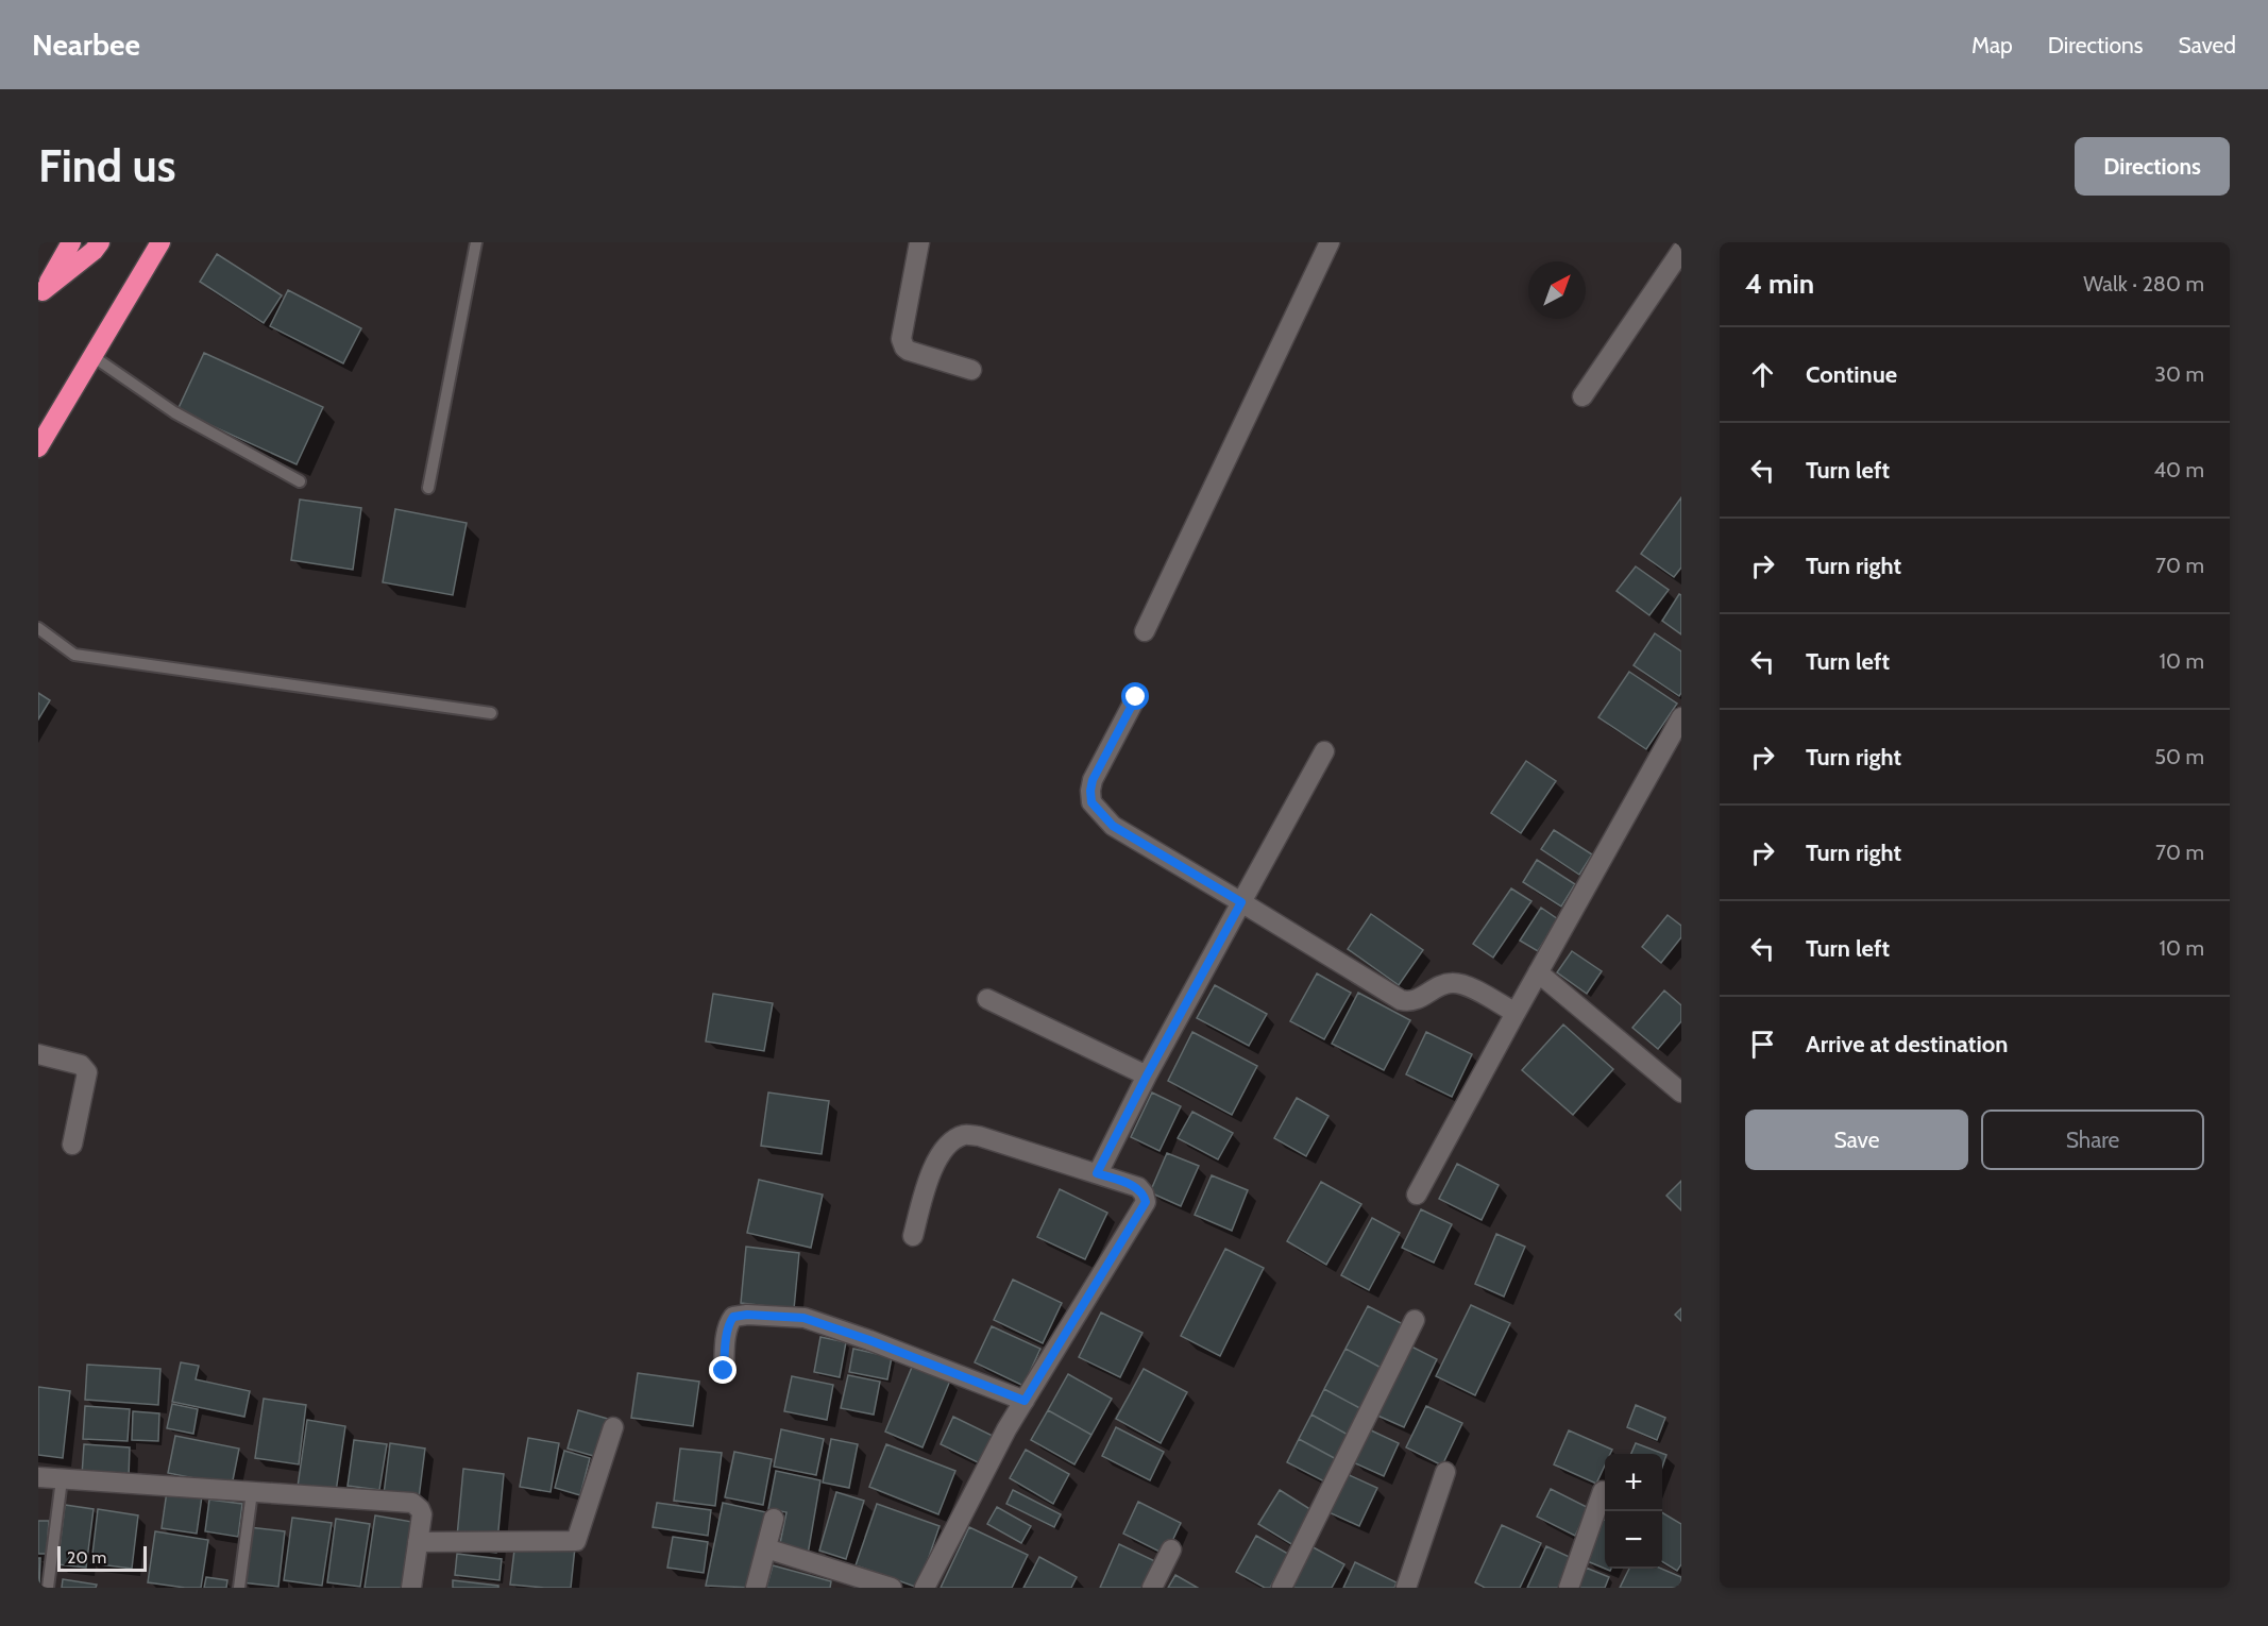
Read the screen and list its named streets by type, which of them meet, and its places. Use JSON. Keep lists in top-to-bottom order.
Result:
{
  "scale_bar": "20 m",
  "north": "top right",
  "page": {
    "header": "Nearbee",
    "nav": ["Map", "Directions", "Saved"],
    "buttons": [
      "Directions",
      ["Save", "Share"]
    ],
    "title": "Find us",
    "heading": ["4 min", "Walk · 280 m"],
    "list": [
      ["Continue", "30 m"],
      ["Turn left", "40 m"],
      ["Turn right", "70 m"],
      ["Turn left", "10 m"],
      ["Turn right", "50 m"],
      ["Turn right", "70 m"],
      ["Turn left", "10 m"],
      "Arrive at destination"
    ],
    "map_buttons": ["+", "−"],
    "scale": "20 m"
  }
}
